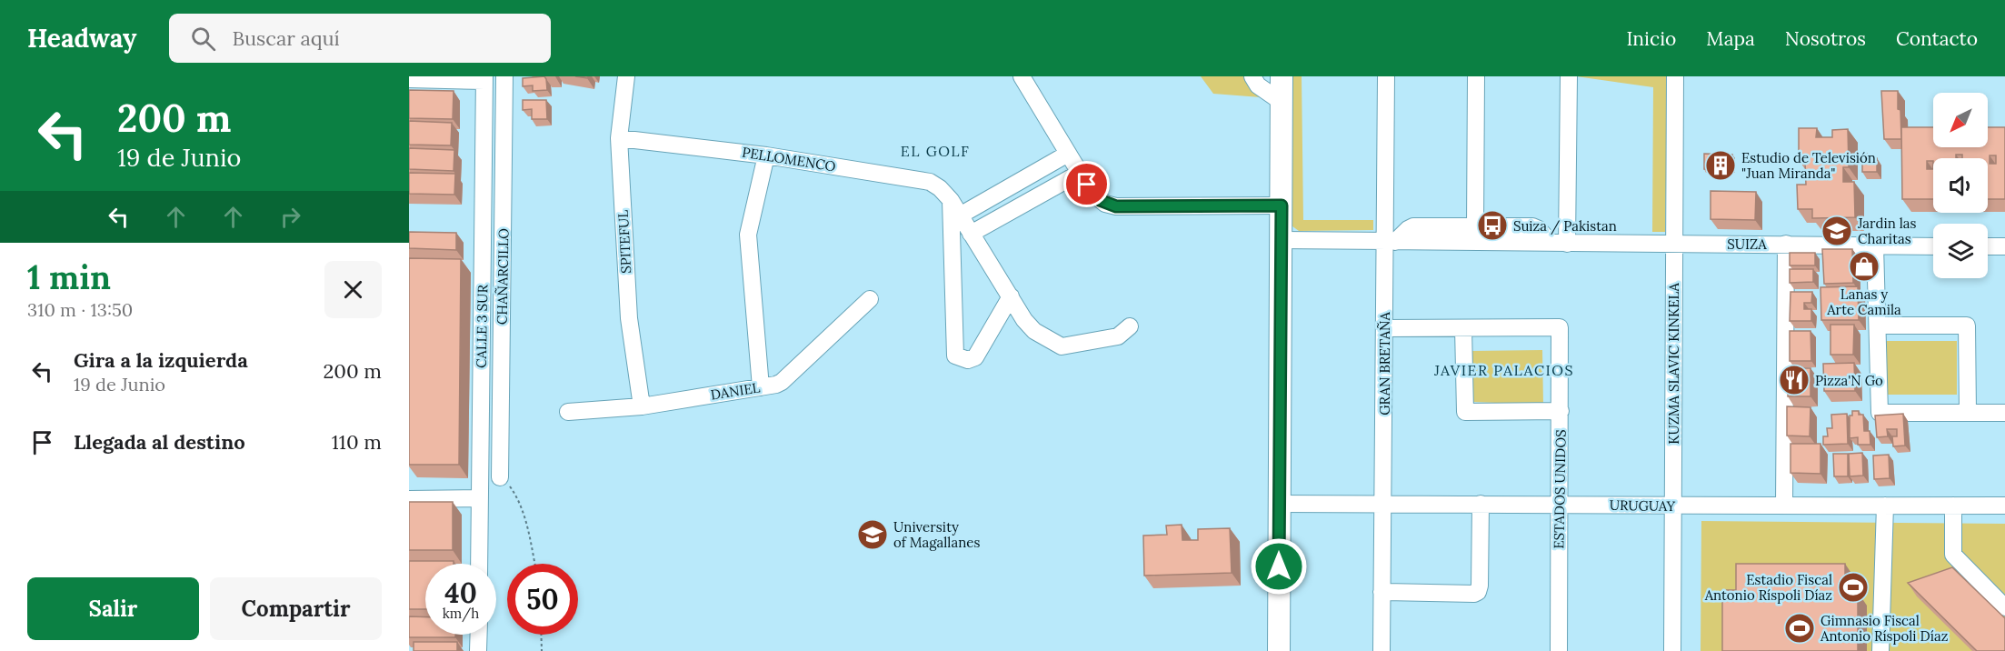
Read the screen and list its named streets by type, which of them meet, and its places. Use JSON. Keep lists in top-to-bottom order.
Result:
{
  "streets": {
    "street": [
      "PELLOMENCO",
      "SPITEFUL",
      "SUIZA",
      "CHAÑARCILLO",
      "CALLE 3 SUR",
      "GRAN BRETAÑA",
      "KUZMA SLAVIC KINKELA",
      "DANIEL",
      "ESTADOS UNIDOS",
      "URUGUAY"
    ]
  },
  "crossings": [
    ["PELLOMENCO", "SPITEFUL"],
    ["SPITEFUL", "DANIEL"],
    ["SUIZA", "GRAN BRETAÑA"],
    ["SUIZA", "KUZMA SLAVIC KINKELA"],
    ["GRAN BRETAÑA", "URUGUAY"],
    ["KUZMA SLAVIC KINKELA", "URUGUAY"],
    ["ESTADOS UNIDOS", "URUGUAY"]
  ],
  "districts": ["EL GOLF", "JAVIER PALACIOS"],
  "places": {
    "building": ["Estudio de Televisión \"Juan Miranda\""],
    "bus stop": ["Suiza / Pakistan"],
    "school or university": ["Jardin las Charitas", "University of Magallanes"],
    "shop": ["Lanas y Arte Camila"],
    "restaurant": ["Pizza'N Go"],
    "sports": ["Estadio Fiscal Antonio Ríspoli Díaz", "Gimnasio Fiscal Antonio Ríspoli Díaz"]
  },
  "north": "bottom left",
  "page": {
    "header": "Headway",
    "search": "Buscar aquí",
    "nav": [
      "Inicio",
      "Mapa",
      "Nosotros",
      "Contacto"
    ],
    "turn": ["200 m", "19 de Junio"],
    "heading": ["1 min", "310 m · 13:50"],
    "list": [
      {
        "name": "Gira a la izquierda",
        "note": "19 de Junio",
        "value": "200 m"
      },
      {
        "name": "Llegada al destino",
        "value": "110 m"
      }
    ],
    "speed": "40 km/h",
    "limit": "50",
    "buttons": ["Salir", "Compartir"]
  }
}
